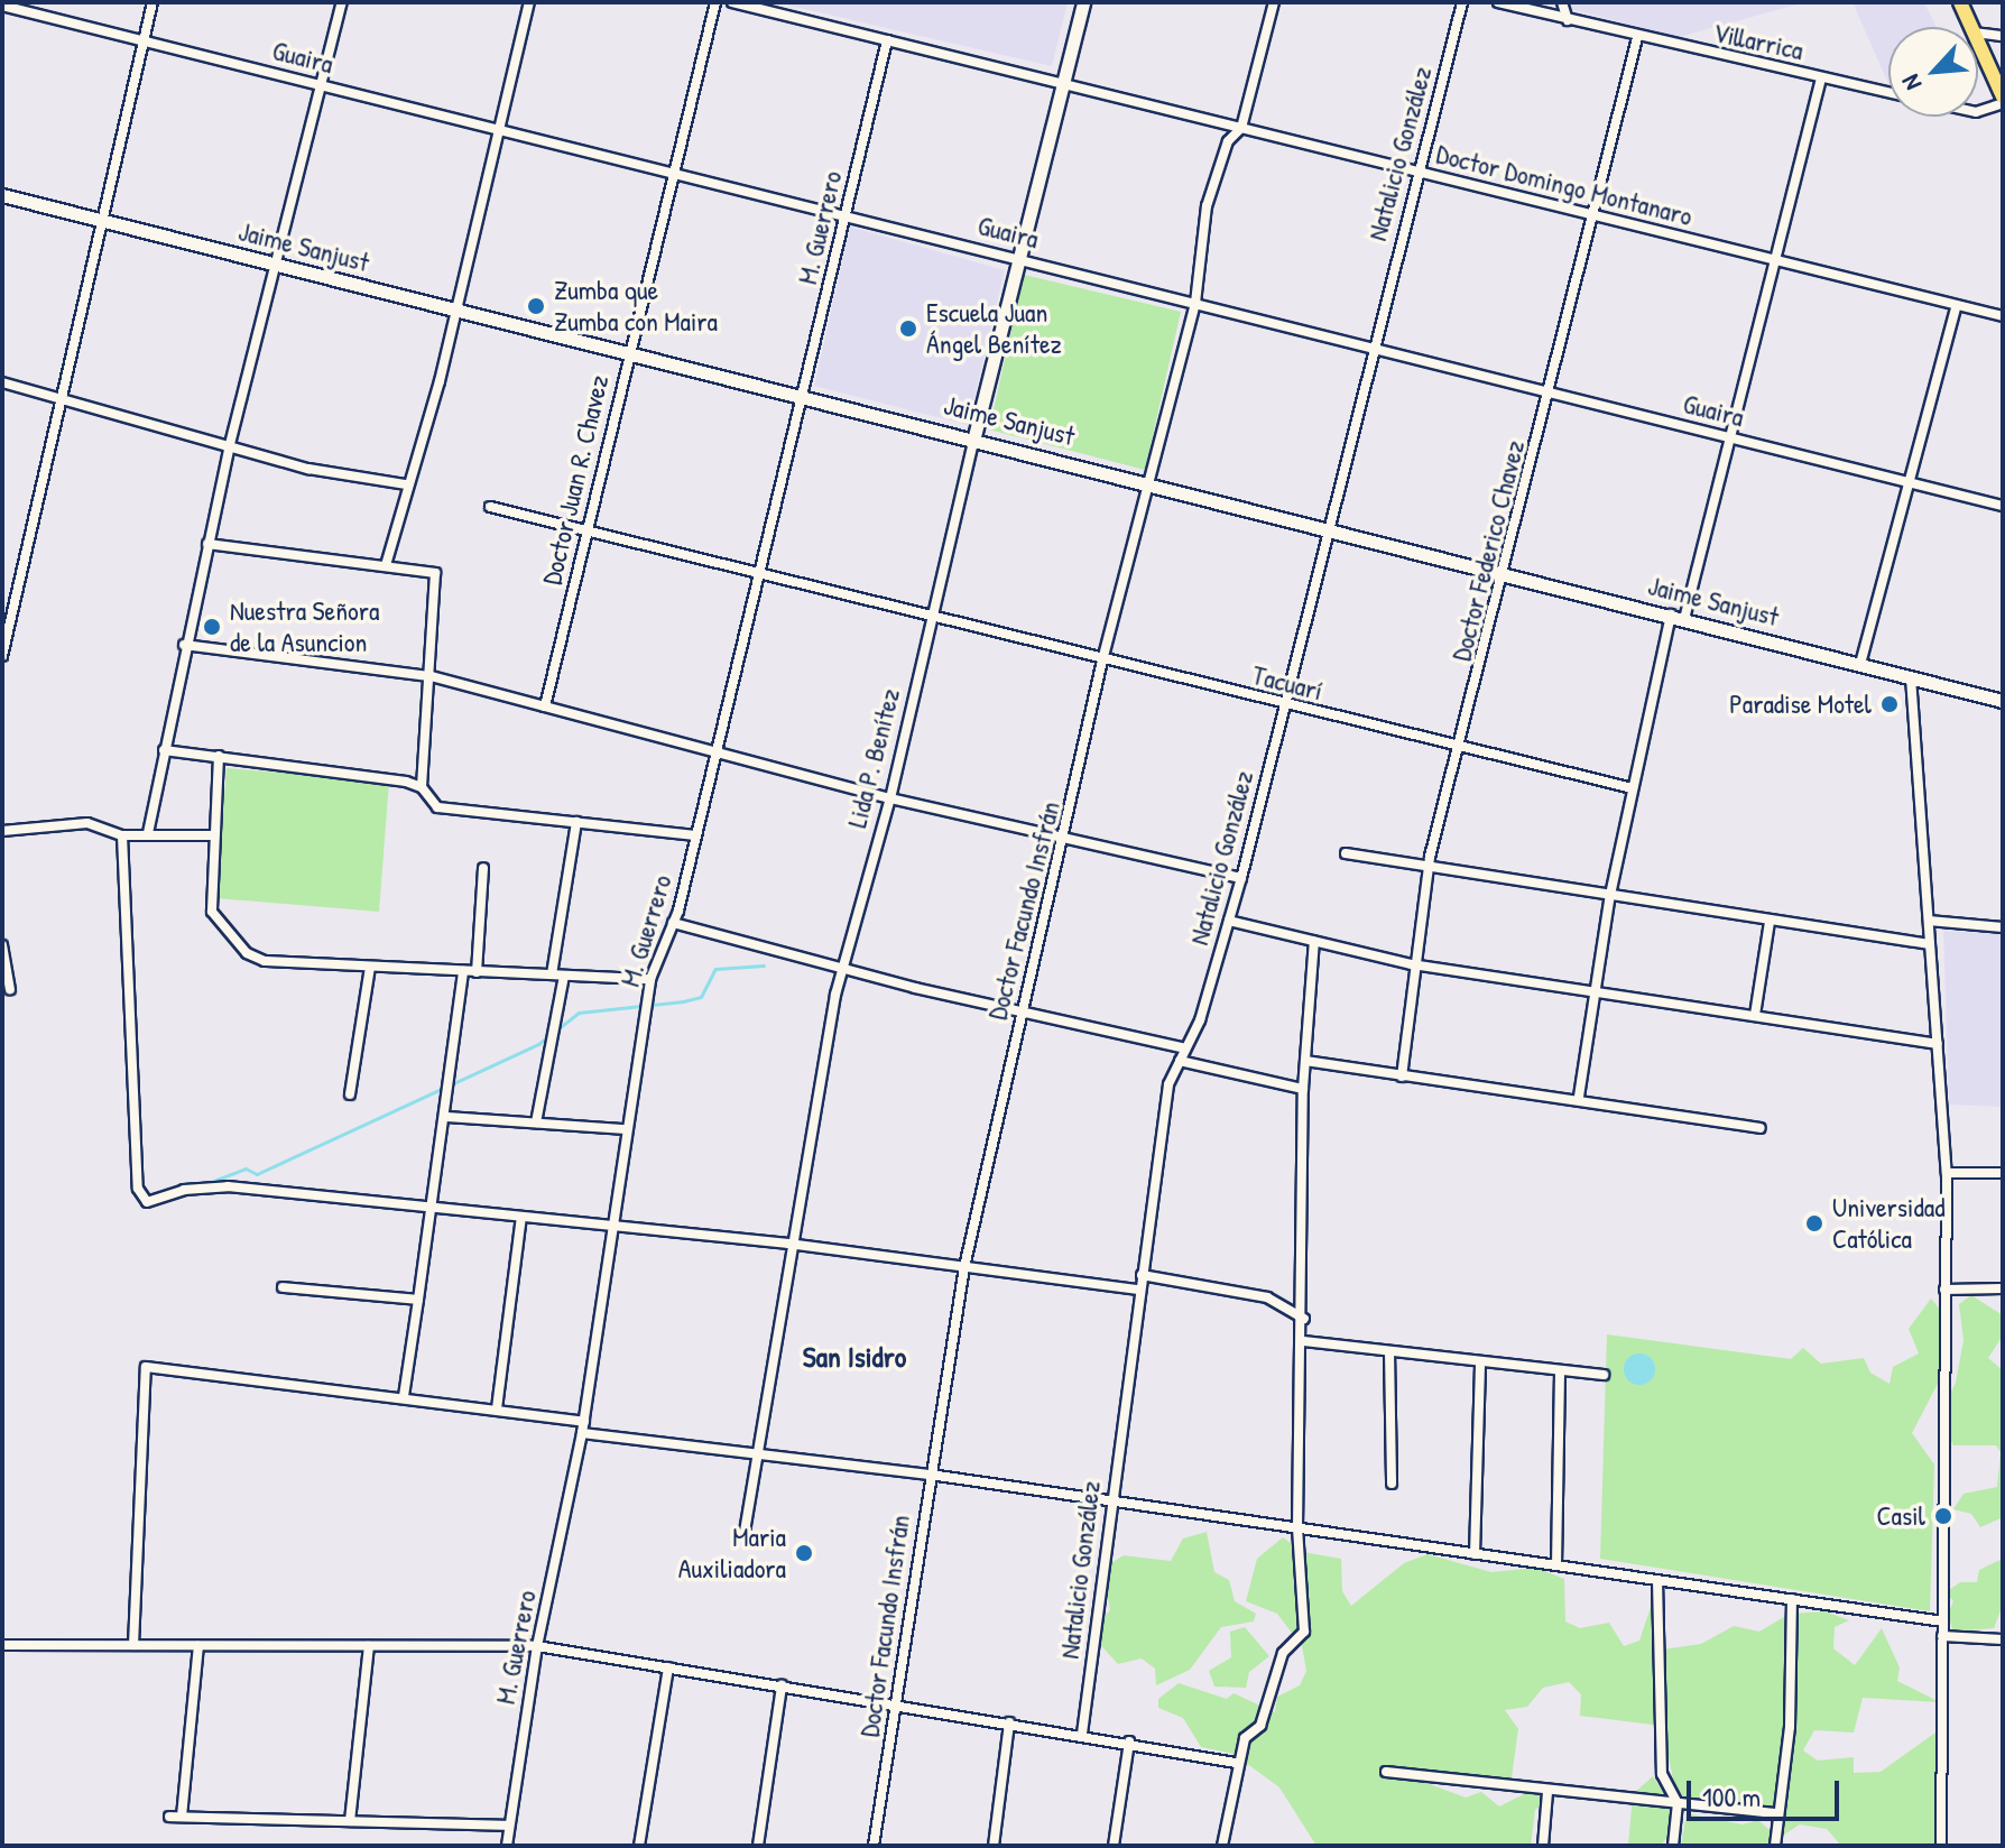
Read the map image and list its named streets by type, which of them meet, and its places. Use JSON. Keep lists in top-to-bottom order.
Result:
{
  "streets": {
    "main road": ["Jaime Sanjust", "Lida P. Benítez"],
    "street": [
      "Villarrica",
      "Guaira",
      "Natalicio González",
      "Doctor Domingo Montanaro",
      "M. Guerrero",
      "Doctor Juan R. Chavez",
      "Doctor Federico Chavez",
      "Tacuarí",
      "Doctor Facundo Insfrán"
    ]
  },
  "crossings": [
    ["Villarrica", "Doctor Federico Chavez"],
    ["Guaira", "Natalicio González"],
    ["Guaira", "M. Guerrero"],
    ["Guaira", "Doctor Juan R. Chavez"],
    ["Guaira", "Doctor Federico Chavez"],
    ["Guaira", "Lida P. Benítez"],
    ["Guaira", "Doctor Facundo Insfrán"],
    ["Natalicio González", "Doctor Domingo Montanaro"],
    ["Natalicio González", "Jaime Sanjust"],
    ["Natalicio González", "Tacuarí"],
    ["Doctor Domingo Montanaro", "M. Guerrero"],
    ["Doctor Domingo Montanaro", "Doctor Federico Chavez"],
    ["Doctor Domingo Montanaro", "Lida P. Benítez"],
    ["Doctor Domingo Montanaro", "Doctor Facundo Insfrán"],
    ["M. Guerrero", "Jaime Sanjust"],
    ["M. Guerrero", "Tacuarí"],
    ["Jaime Sanjust", "Doctor Juan R. Chavez"],
    ["Jaime Sanjust", "Doctor Federico Chavez"],
    ["Jaime Sanjust", "Lida P. Benítez"],
    ["Jaime Sanjust", "Doctor Facundo Insfrán"],
    ["Doctor Juan R. Chavez", "Tacuarí"],
    ["Doctor Federico Chavez", "Tacuarí"],
    ["Tacuarí", "Lida P. Benítez"],
    ["Tacuarí", "Doctor Facundo Insfrán"]
  ],
  "districts": ["San Isidro"],
  "places": [
    "Zumba que Zumba con Maira",
    "Escuela Juan Ángel Benítez",
    "Nuestra Señora de la Asuncion",
    "Paradise Motel",
    "Universidad Católica",
    "Casil",
    "Maria Auxiliadora"
  ],
  "scale_bar": "100 m",
  "north": "bottom left"
}
